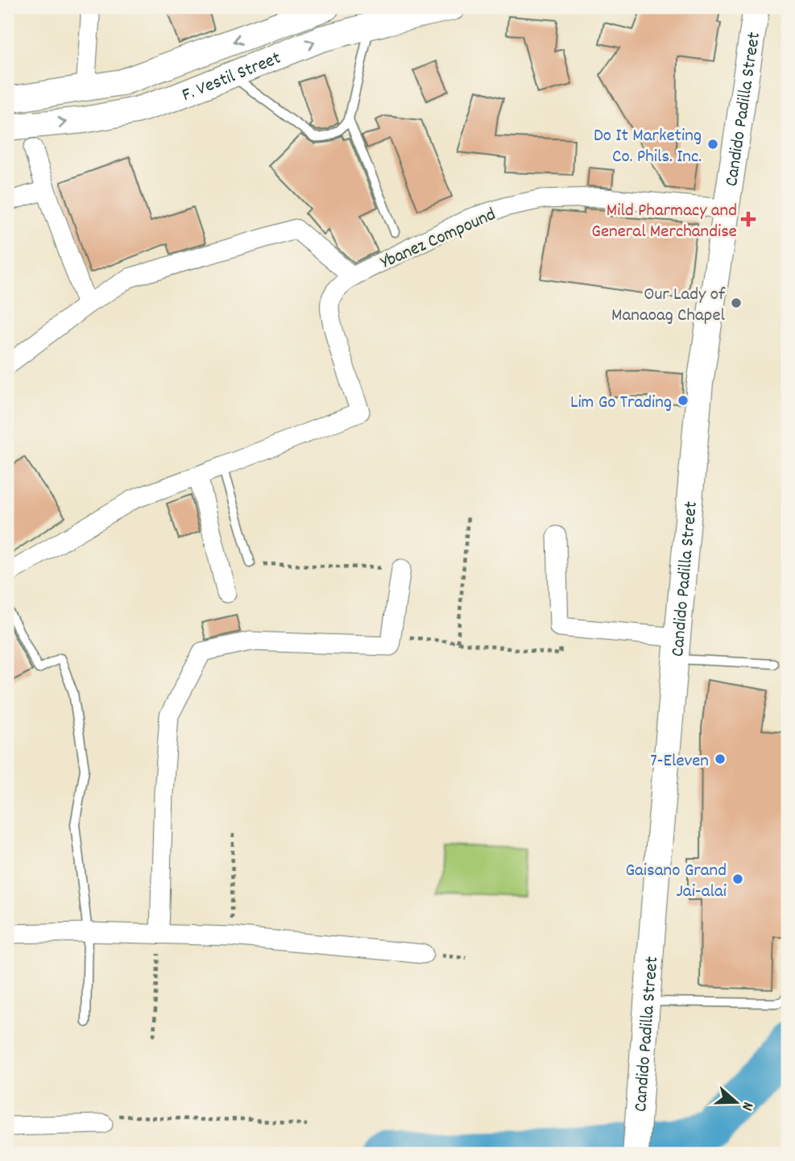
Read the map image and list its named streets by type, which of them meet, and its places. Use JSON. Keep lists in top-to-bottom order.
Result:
{
  "streets": {
    "main road": ["F. Vestil Street", "Candido Padilla Street"],
    "street": ["Ybanez Compound"]
  },
  "crossings": [
    ["Candido Padilla Street", "Ybanez Compound"]
  ],
  "places": {
    "other": [
      "Do It Marketing Co. Phils. Inc.",
      "Our Lady of Manaoag Chapel",
      "Lim Go Trading",
      "7-Eleven",
      "Gaisano Grand Jai-alai"
    ],
    "health": ["Mild Pharmacy and General Merchandise"]
  },
  "north": "right"
}
